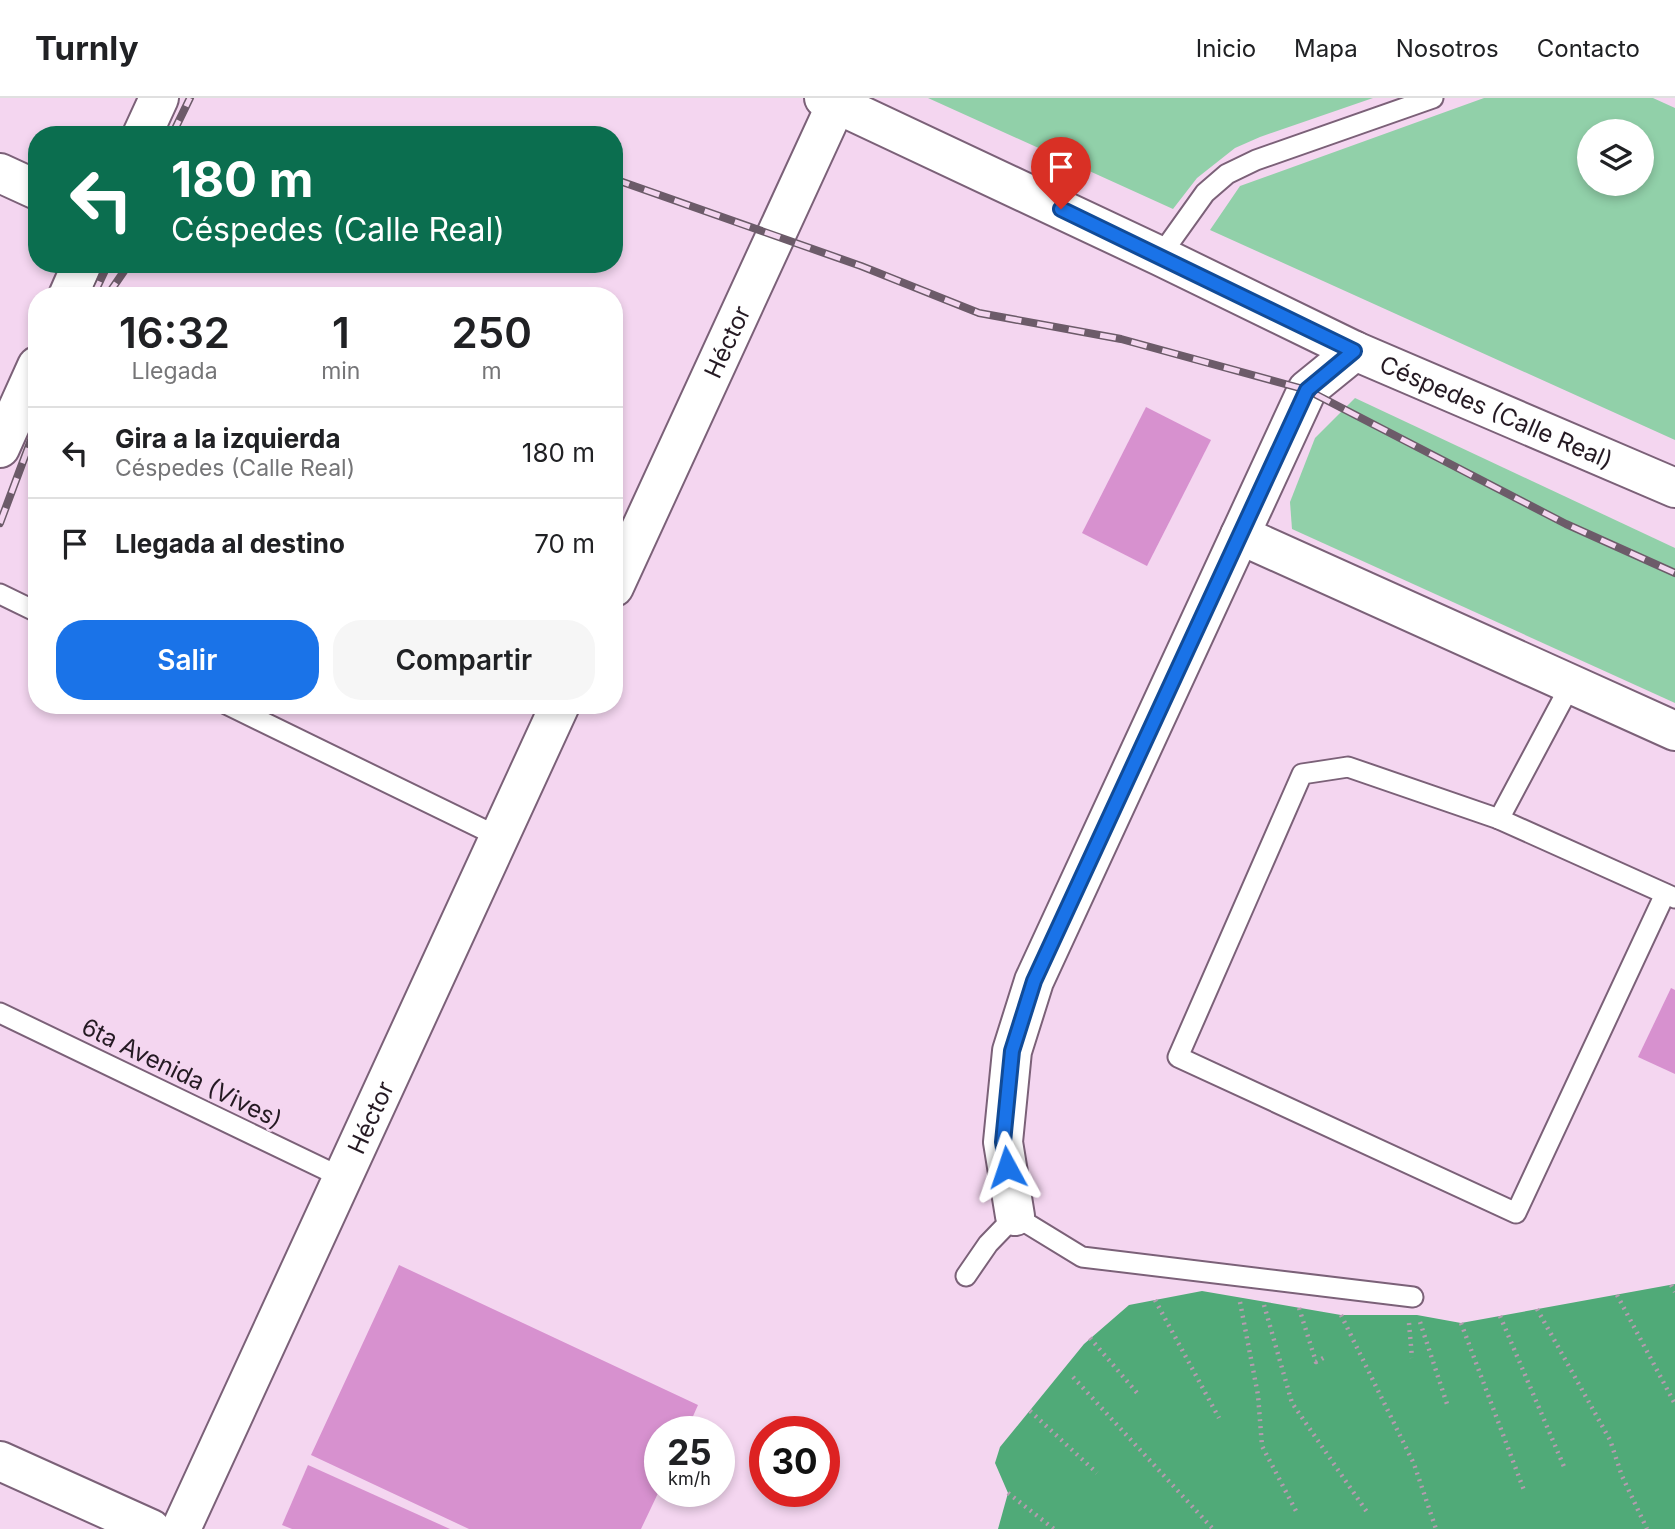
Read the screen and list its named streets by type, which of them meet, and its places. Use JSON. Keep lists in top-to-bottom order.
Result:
{
  "streets": {
    "street": ["Héctor", "Céspedes (Calle Real)"],
    "lane": ["6ta Avenida (Vives)"]
  },
  "crossings": [
    ["Héctor", "Céspedes (Calle Real)"],
    ["Héctor", "6ta Avenida (Vives)"]
  ],
  "page": {
    "header": "Turnly",
    "nav": [
      "Inicio",
      "Mapa",
      "Nosotros",
      "Contacto"
    ],
    "turn": ["180 m", "Céspedes (Calle Real)"],
    "eta": [
      "16:32",
      "Llegada",
      "1",
      "min",
      "250",
      "m"
    ],
    "list": [
      {
        "name": "Gira a la izquierda",
        "note": "Céspedes (Calle Real)",
        "value": "180 m"
      },
      {
        "name": "Llegada al destino",
        "value": "70 m"
      }
    ],
    "buttons": ["Salir", "Compartir"],
    "speed": "25 km/h",
    "limit": "30"
  }
}
